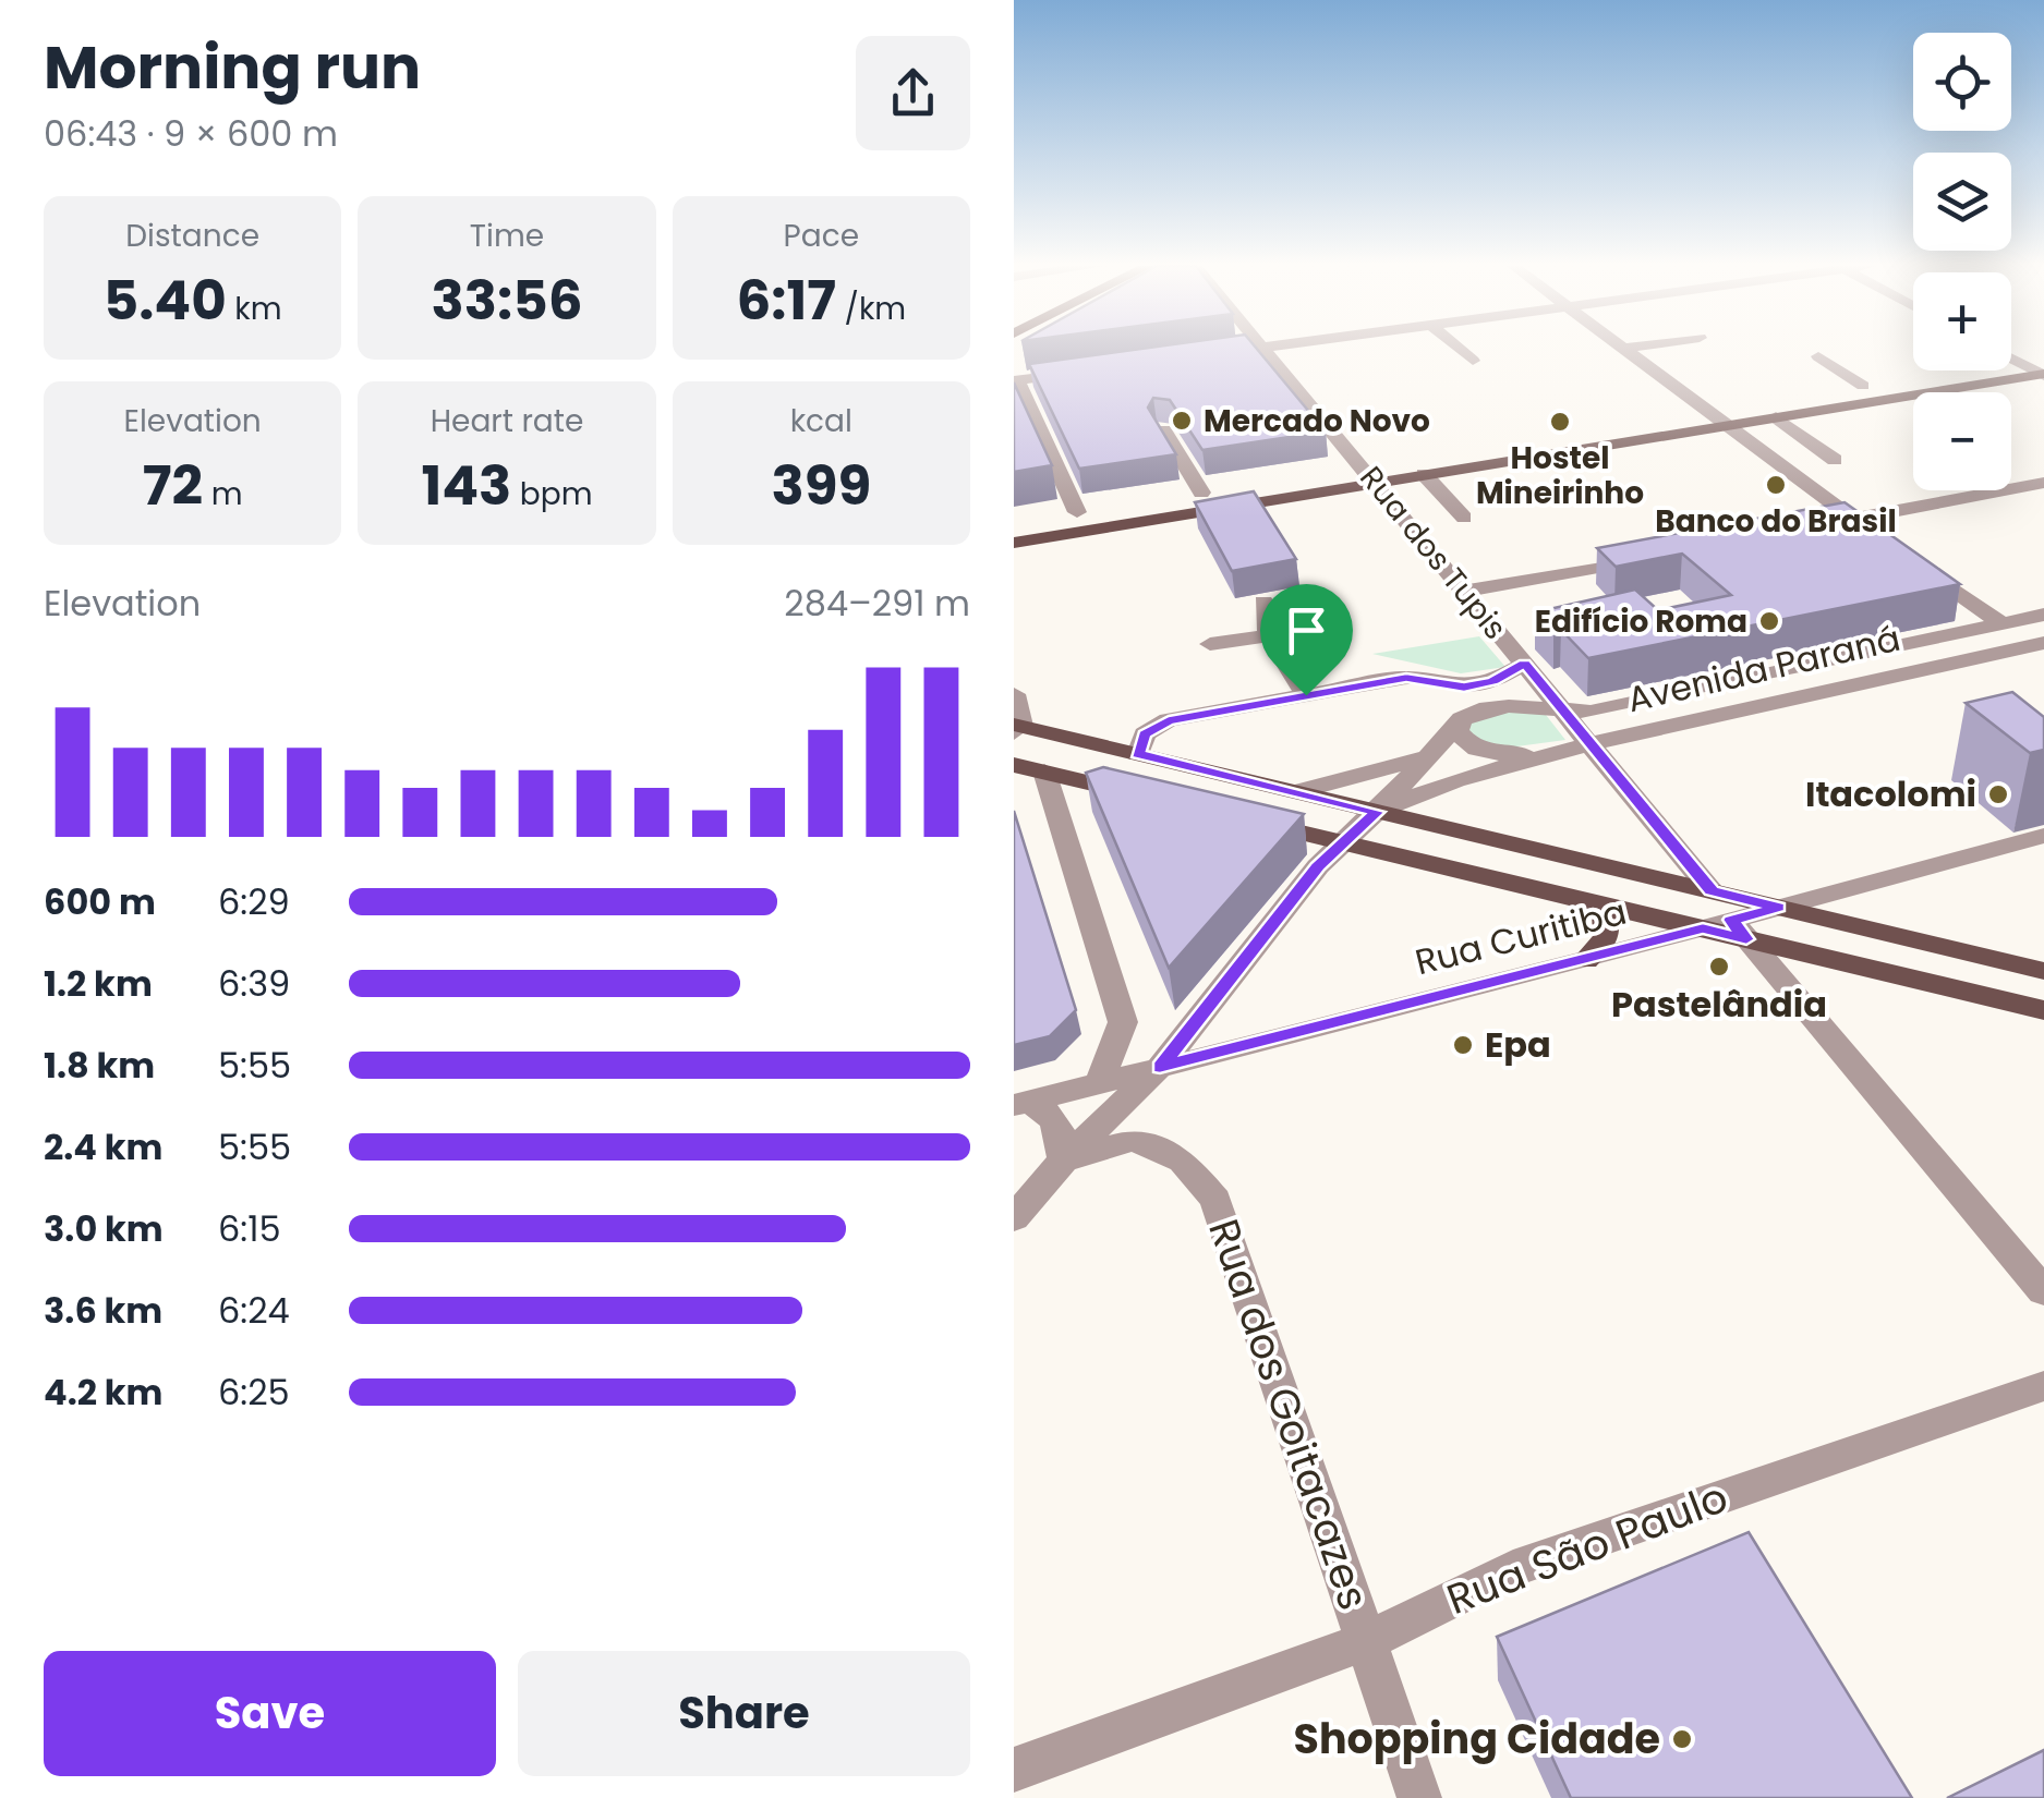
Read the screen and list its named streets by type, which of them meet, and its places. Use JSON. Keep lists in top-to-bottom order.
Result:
{
  "streets": {
    "street": [
      "Rua dos Tupis",
      "Avenida Paraná",
      "Rua Curitiba",
      "Rua dos Goitacazes",
      "Rua São Paulo"
    ]
  },
  "crossings": [
    ["Rua dos Tupis", "Avenida Paraná"],
    ["Avenida Paraná", "Rua Curitiba"],
    ["Avenida Paraná", "Rua dos Goitacazes"],
    ["Rua dos Goitacazes", "Rua São Paulo"]
  ],
  "places": [
    "Mercado Novo",
    "Hostel Mineirinho",
    "Banco do Brasil",
    "Edifício Roma",
    "Itacolomi",
    "Pastelândia",
    "Epa",
    "Shopping Cidade"
  ],
  "page": {
    "heading": ["Morning run", "06:43 · 9 × 600 m"],
    "map_buttons": ["+", "−"],
    "stats": [
      ["Distance", "5.40 km"],
      ["Time", "33:56"],
      ["Pace", "6:17 /km"],
      ["Elevation", "72 m"],
      ["Heart rate", "143 bpm"],
      ["kcal", "399"]
    ],
    "chart": ["Elevation", "284–291 m"],
    "list": [
      {
        "name": "600 m",
        "note": "6:29"
      },
      {
        "name": "1.2 km",
        "note": "6:39"
      },
      {
        "name": "1.8 km",
        "note": "5:55"
      },
      {
        "name": "2.4 km",
        "note": "5:55"
      },
      {
        "name": "3.0 km",
        "note": "6:15"
      },
      {
        "name": "3.6 km",
        "note": "6:24"
      },
      {
        "name": "4.2 km",
        "note": "6:25"
      }
    ],
    "buttons": ["Save", "Share"]
  }
}
